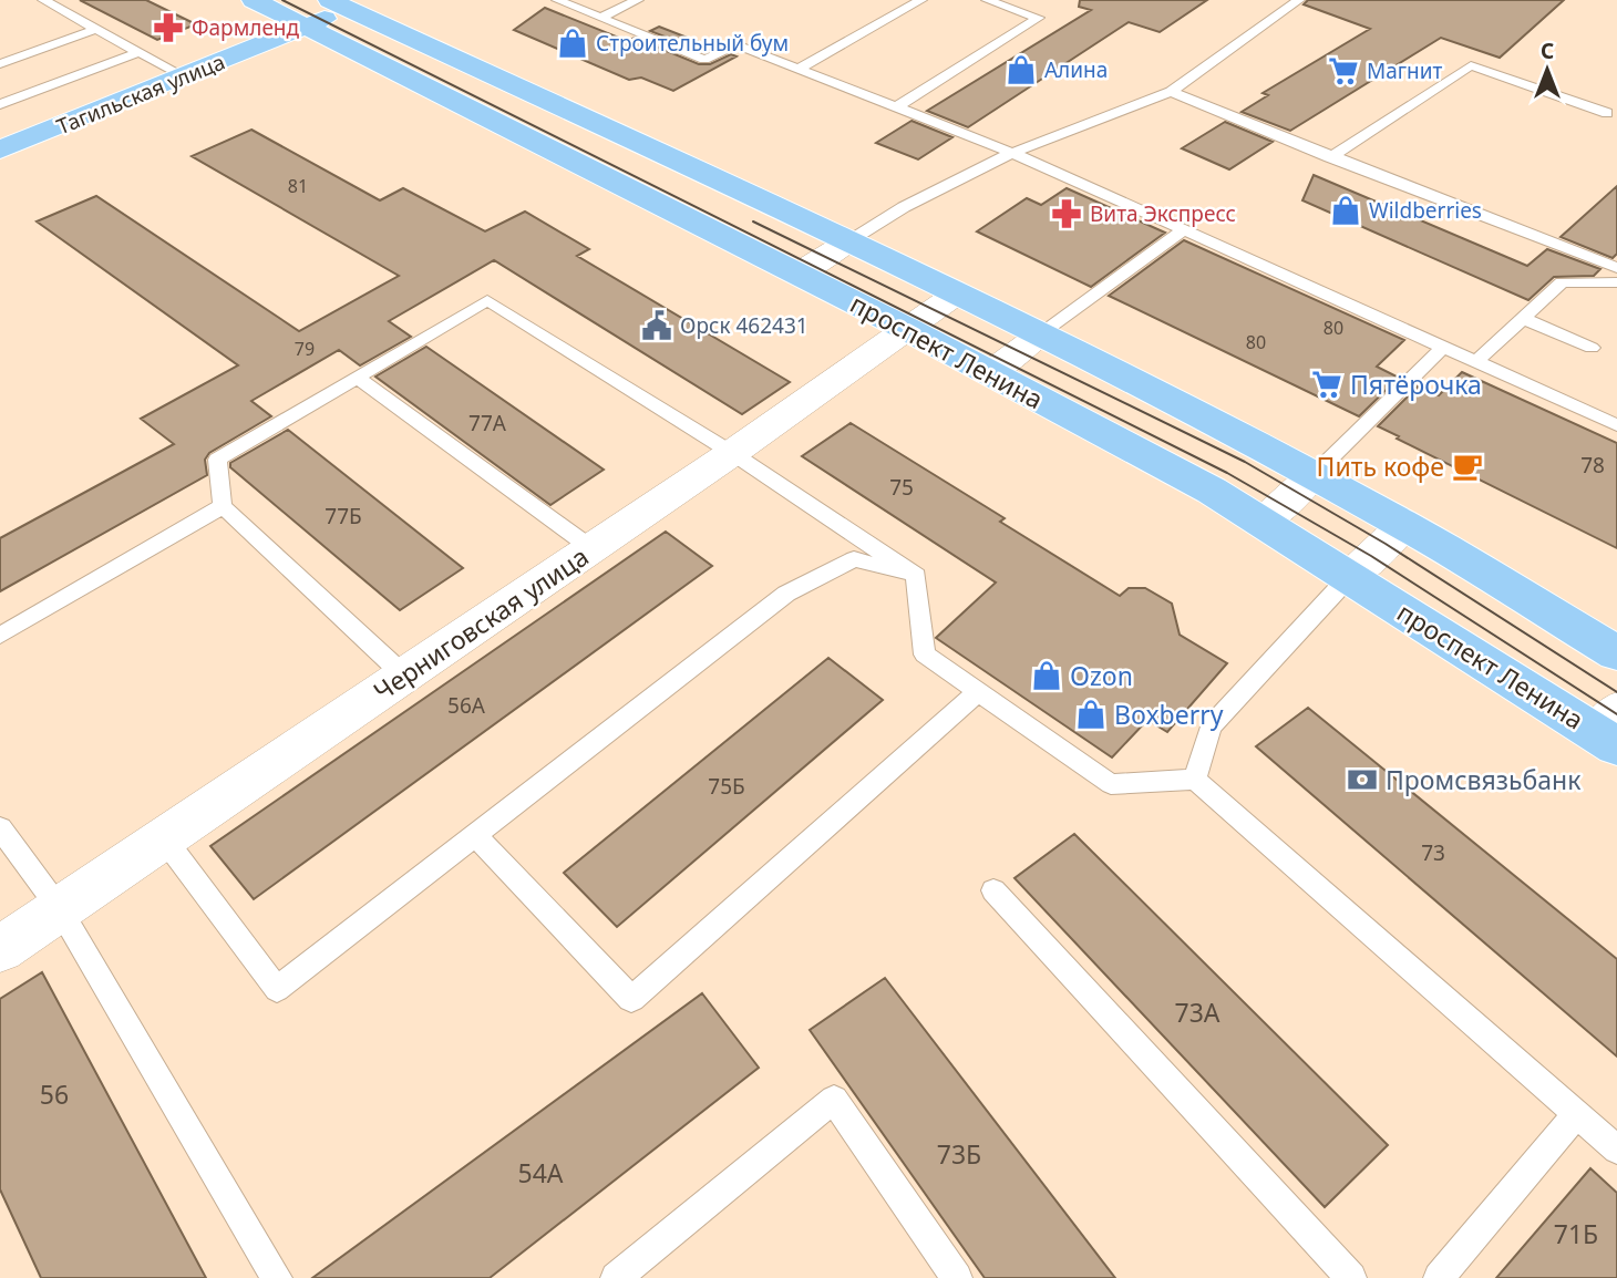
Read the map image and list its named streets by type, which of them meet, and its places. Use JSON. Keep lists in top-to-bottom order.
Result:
{
  "streets": {
    "main road": ["Тагильская улица", "проспект Ленина"],
    "street": ["Черниговская улица"]
  },
  "crossings": [
    ["Тагильская улица", "проспект Ленина"],
    ["проспект Ленина", "Черниговская улица"]
  ],
  "places": {
    "pharmacy": ["Фармленд", "Вита Экспресс"],
    "shop": [
      "Строительный бум",
      "Алина",
      "Wildberries",
      "Ozon",
      "Boxberry"
    ],
    "supermarket": ["Магнит", "Пятёрочка"],
    "public building": ["Орск 462431"],
    "cafe": ["Пить кофе"],
    "bank": ["Промсвязьбанк"]
  },
  "house_numbers": [
    "81",
    "80",
    "80",
    "79",
    "77А",
    "78",
    "75",
    "77Б",
    "56А",
    "75Б",
    "73",
    "73А",
    "56",
    "73Б",
    "54А",
    "71Б"
  ],
  "north": "top"
}
